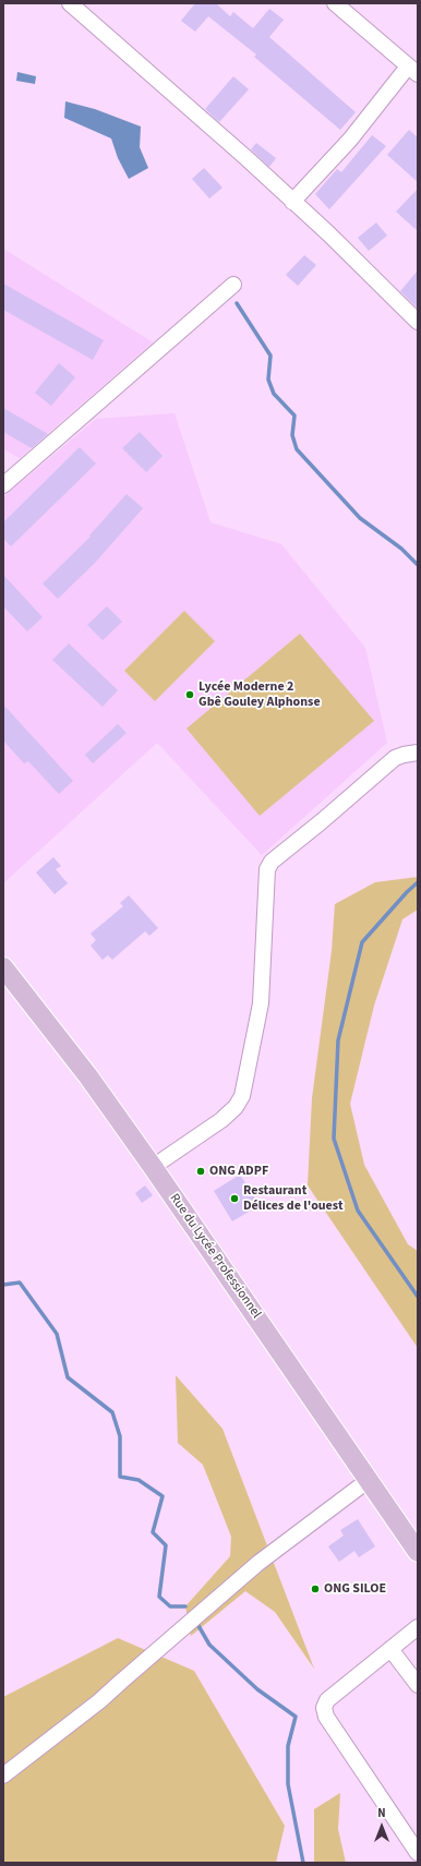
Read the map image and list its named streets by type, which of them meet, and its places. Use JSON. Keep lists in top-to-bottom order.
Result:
{
  "streets": {
    "main road": ["Rue du Lycée Professionnel"]
  },
  "places": [
    "Lycée Moderne 2 Gbê Gouley Alphonse",
    "ONG ADPF",
    "Restaurant Délices de l'ouest",
    "ONG SILOE"
  ],
  "north": "top"
}
